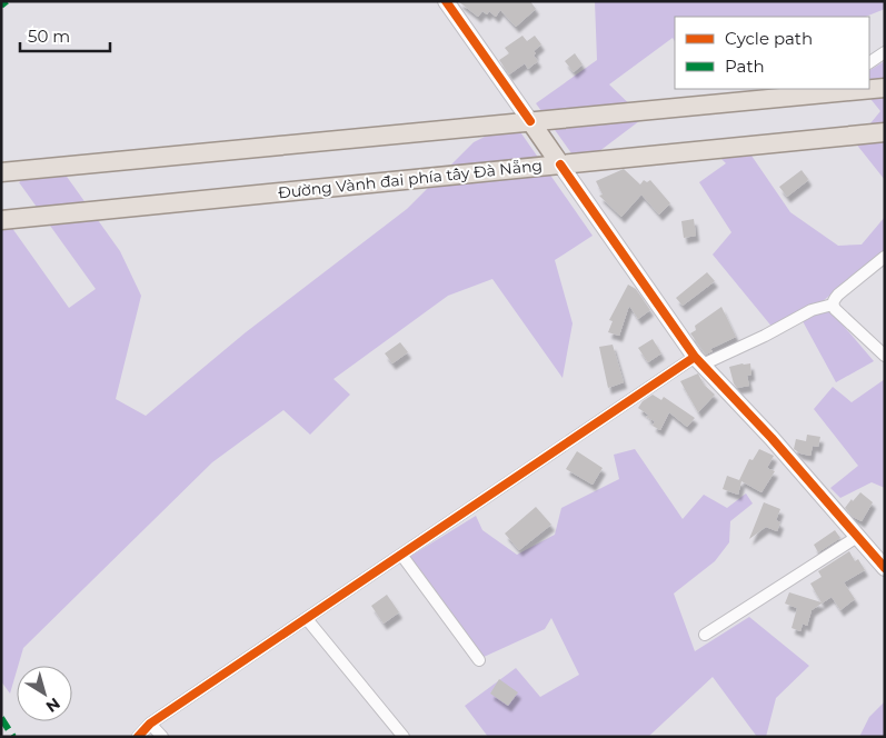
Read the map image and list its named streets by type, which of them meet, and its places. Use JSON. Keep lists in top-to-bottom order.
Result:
{
  "streets": {
    "main road": ["Đường Vành đai phía tây Đà Nẵng"]
  },
  "legend": ["Cycle path", "Path"],
  "scale_bar": "50 m",
  "north": "bottom right"
}
